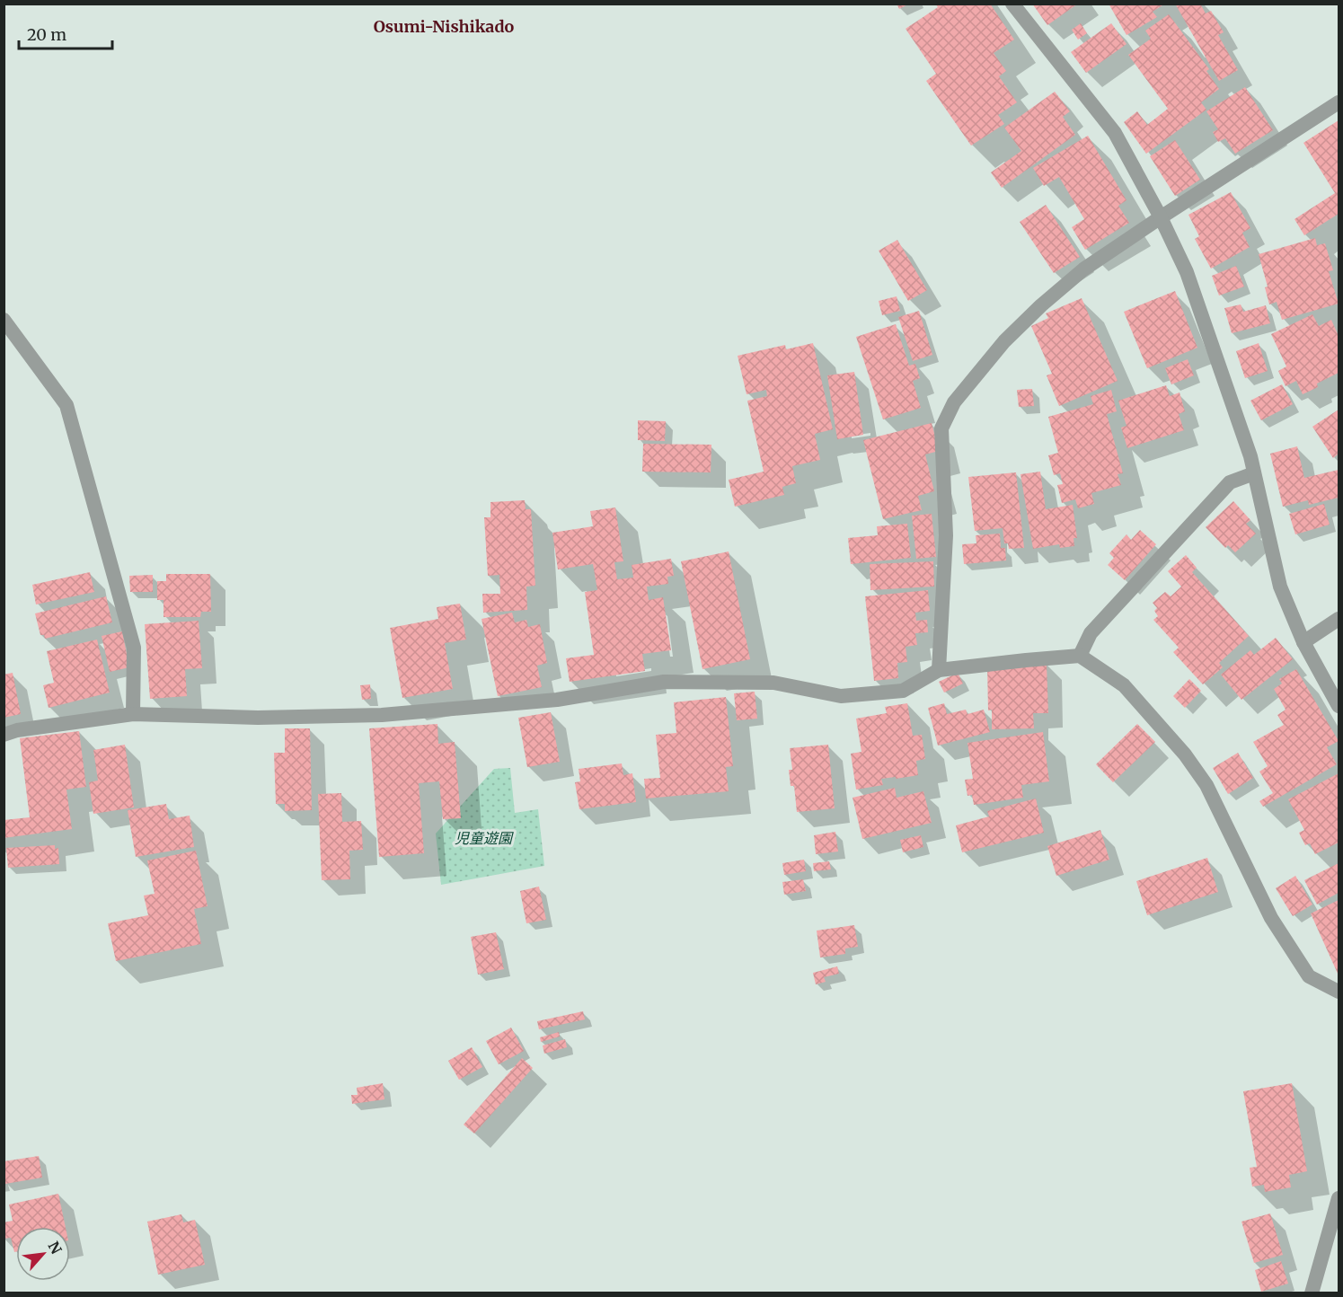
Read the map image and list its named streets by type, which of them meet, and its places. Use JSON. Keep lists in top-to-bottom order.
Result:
{
  "districts": ["Osumi-Nishikado"],
  "parks": ["児童遊園"],
  "scale_bar": "20 m",
  "north": "top right"
}
